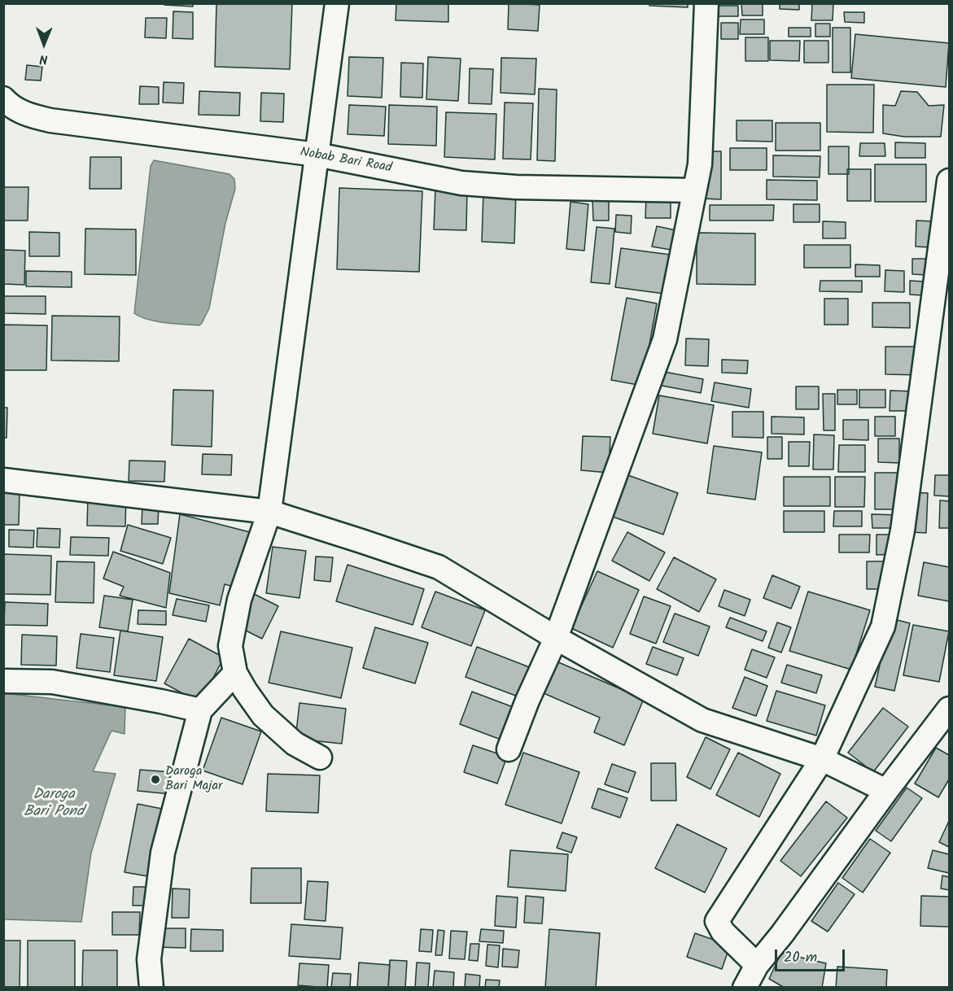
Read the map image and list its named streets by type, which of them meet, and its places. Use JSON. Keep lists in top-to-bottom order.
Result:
{
  "streets": {
    "street": ["Nobab Bari Road"]
  },
  "water": ["Daroga Bari Pond"],
  "places": ["Daroga Bari Majar"],
  "scale_bar": "20 m",
  "north": "bottom"
}
